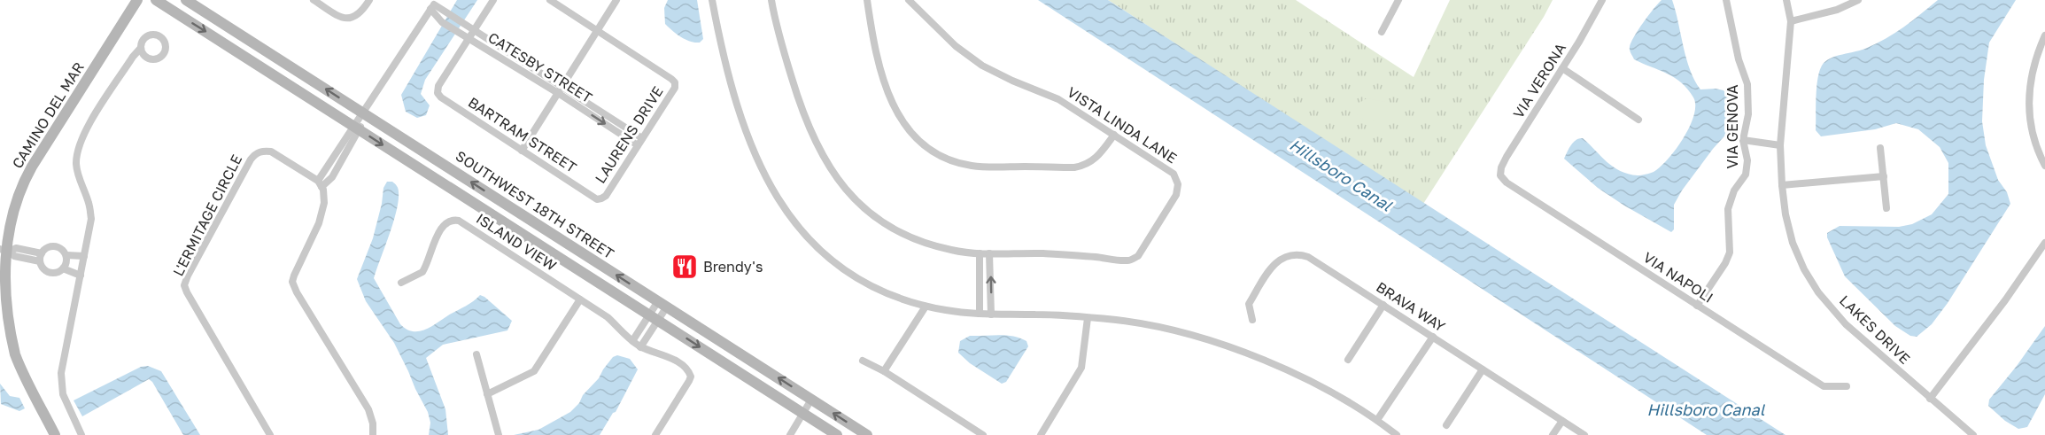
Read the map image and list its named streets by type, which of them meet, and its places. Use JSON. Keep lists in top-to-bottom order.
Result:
{
  "streets": {
    "main road": ["CAMINO DEL MAR", "SOUTHWEST 18TH STREET"],
    "street": [
      "CATESBY STREET",
      "VIA VERONA",
      "VISTA LINDA LANE",
      "VIA GENOVA",
      "BARTRAM STREET",
      "LAURENS DRIVE",
      "L'ERMITAGE CIRCLE",
      "ISLAND VIEW",
      "VIA NAPOLI",
      "BRAVA WAY",
      "LAKES DRIVE"
    ]
  },
  "crossings": [
    ["CATESBY STREET", "BARTRAM STREET"],
    ["CATESBY STREET", "LAURENS DRIVE"],
    ["VIA VERONA", "VIA NAPOLI"],
    ["VIA GENOVA", "VIA NAPOLI"],
    ["BARTRAM STREET", "LAURENS DRIVE"]
  ],
  "water": ["Hillsboro Canal"],
  "places": {
    "restaurant": ["Brendy's"]
  }
}
